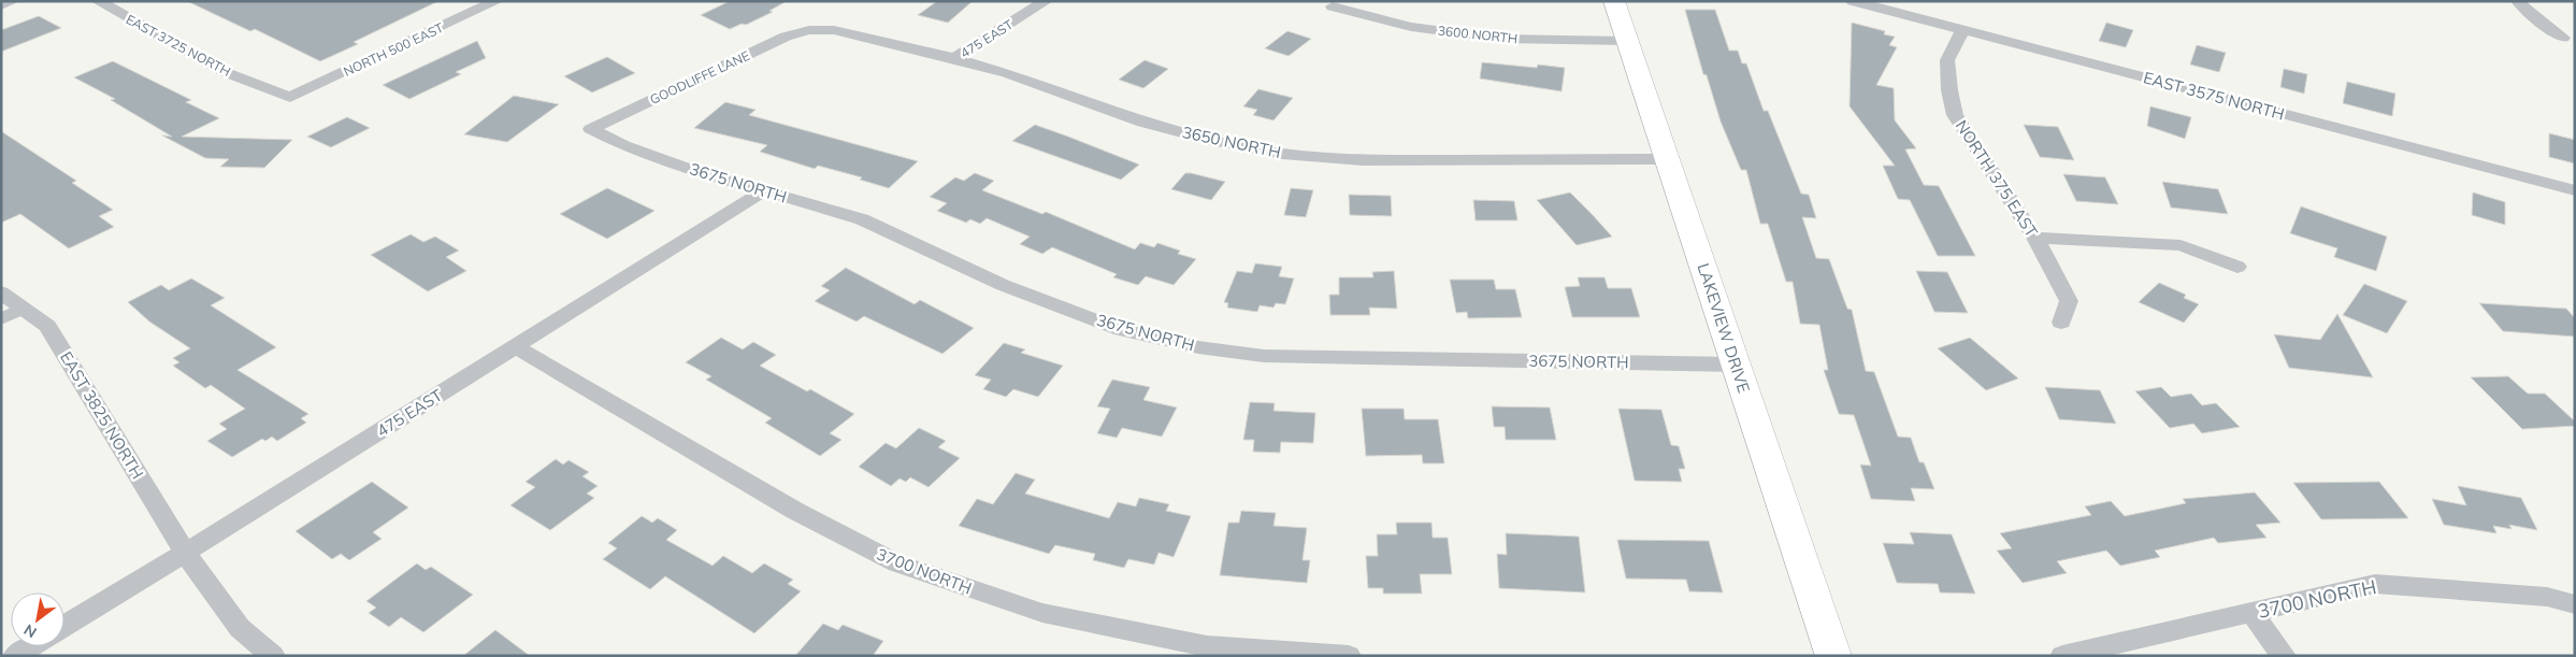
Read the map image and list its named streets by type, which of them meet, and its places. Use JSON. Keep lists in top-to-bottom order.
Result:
{
  "streets": {
    "street": [
      "3600 NORTH",
      "475 EAST",
      "EAST 3725 NORTH",
      "NORTH 500 EAST",
      "GOODLIFFE LANE",
      "EAST 3575 NORTH",
      "3650 NORTH",
      "NORTH 375 EAST",
      "3675 NORTH",
      "LAKEVIEW DRIVE",
      "EAST 3825 NORTH",
      "3700 NORTH"
    ]
  },
  "crossings": [
    ["3600 NORTH", "LAKEVIEW DRIVE"],
    ["475 EAST", "3650 NORTH"],
    ["475 EAST", "3675 NORTH"],
    ["475 EAST", "EAST 3825 NORTH"],
    ["475 EAST", "3700 NORTH"],
    ["EAST 3725 NORTH", "NORTH 500 EAST"],
    ["GOODLIFFE LANE", "3650 NORTH"],
    ["GOODLIFFE LANE", "3675 NORTH"],
    ["EAST 3575 NORTH", "NORTH 375 EAST"],
    ["3650 NORTH", "LAKEVIEW DRIVE"],
    ["3675 NORTH", "LAKEVIEW DRIVE"]
  ],
  "north": "bottom left"
}
